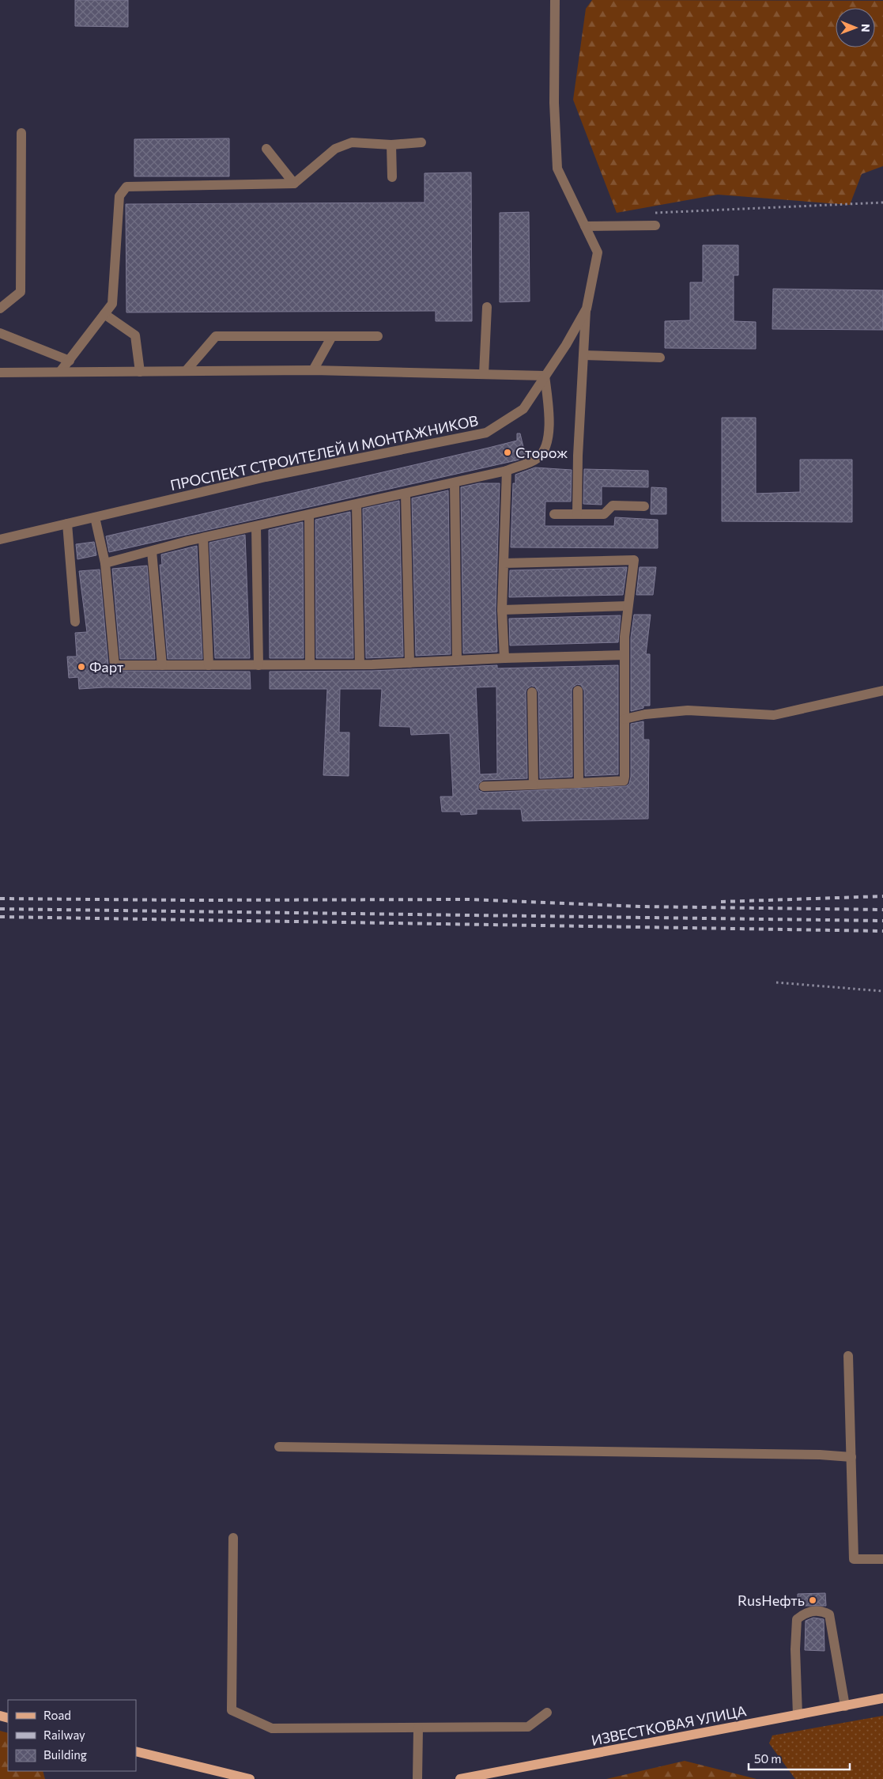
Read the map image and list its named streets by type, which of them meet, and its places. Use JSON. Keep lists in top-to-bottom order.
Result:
{
  "streets": {
    "main road": ["ИЗВЕСТКОВАЯ УЛИЦА"],
    "street": ["ПРОСПЕКТ СТРОИТЕЛЕЙ И МОНТАЖНИКОВ"]
  },
  "places": ["Сторож", "Фарт", "RusНефть"],
  "legend": ["Road", "Railway", "Building"],
  "scale_bar": "50 m",
  "north": "right"
}
